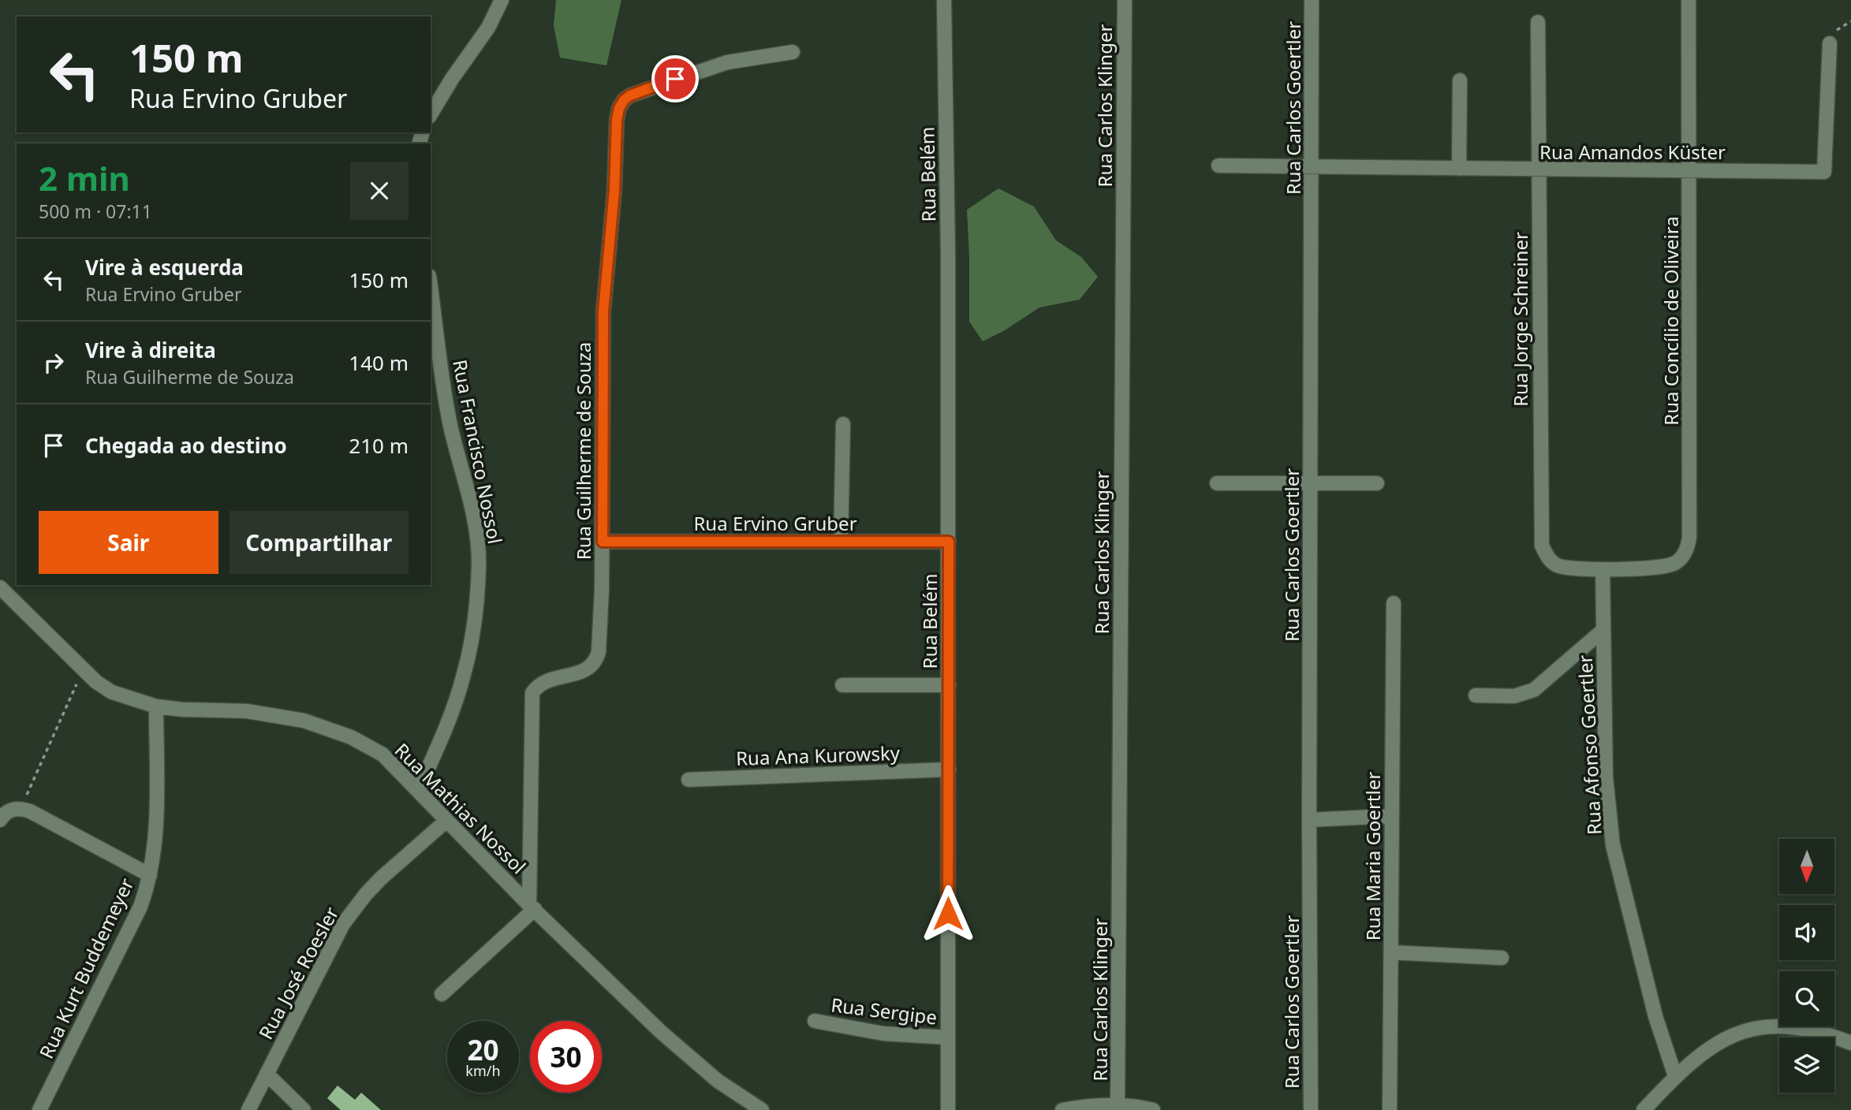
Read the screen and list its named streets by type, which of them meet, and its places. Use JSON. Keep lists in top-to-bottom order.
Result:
{
  "streets": {
    "street": [
      "Rua Carlos Klinger",
      "Rua Carlos Goertler",
      "Rua Amandos Küster",
      "Rua Belém",
      "Rua Jorge Schreiner",
      "Rua Concílio de Oliveira",
      "Rua Guilherme de Souza",
      "Rua Francisco Nossol",
      "Rua Ervino Gruber",
      "Rua Afonso Goertler",
      "Rua Ana Kurowsky",
      "Rua Mathias Nossol",
      "Rua Maria Goertler",
      "Rua Kurt Buddemeyer",
      "Rua José Roesler",
      "Rua Sergipe"
    ]
  },
  "crossings": [
    ["Rua Carlos Goertler", "Rua Amandos Küster"],
    ["Rua Amandos Küster", "Rua Jorge Schreiner"],
    ["Rua Amandos Küster", "Rua Concílio de Oliveira"],
    ["Rua Belém", "Rua Ervino Gruber"],
    ["Rua Belém", "Rua Ana Kurowsky"],
    ["Rua Belém", "Rua Sergipe"],
    ["Rua Jorge Schreiner", "Rua Concílio de Oliveira"],
    ["Rua Jorge Schreiner", "Rua Afonso Goertler"],
    ["Rua Concílio de Oliveira", "Rua Afonso Goertler"],
    ["Rua Guilherme de Souza", "Rua Ervino Gruber"],
    ["Rua Guilherme de Souza", "Rua Mathias Nossol"],
    ["Rua Francisco Nossol", "Rua Mathias Nossol"],
    ["Rua Mathias Nossol", "Rua Kurt Buddemeyer"],
    ["Rua Mathias Nossol", "Rua José Roesler"]
  ],
  "north": "bottom",
  "page": {
    "turn": ["150 m", "Rua Ervino Gruber"],
    "heading": ["2 min", "500 m · 07:11"],
    "list": [
      {
        "name": "Vire à esquerda",
        "note": "Rua Ervino Gruber",
        "value": "150 m"
      },
      {
        "name": "Vire à direita",
        "note": "Rua Guilherme de Souza",
        "value": "140 m"
      },
      {
        "name": "Chegada ao destino",
        "value": "210 m"
      }
    ],
    "buttons": ["Sair", "Compartilhar"],
    "speed": "20 km/h",
    "limit": "30"
  }
}
